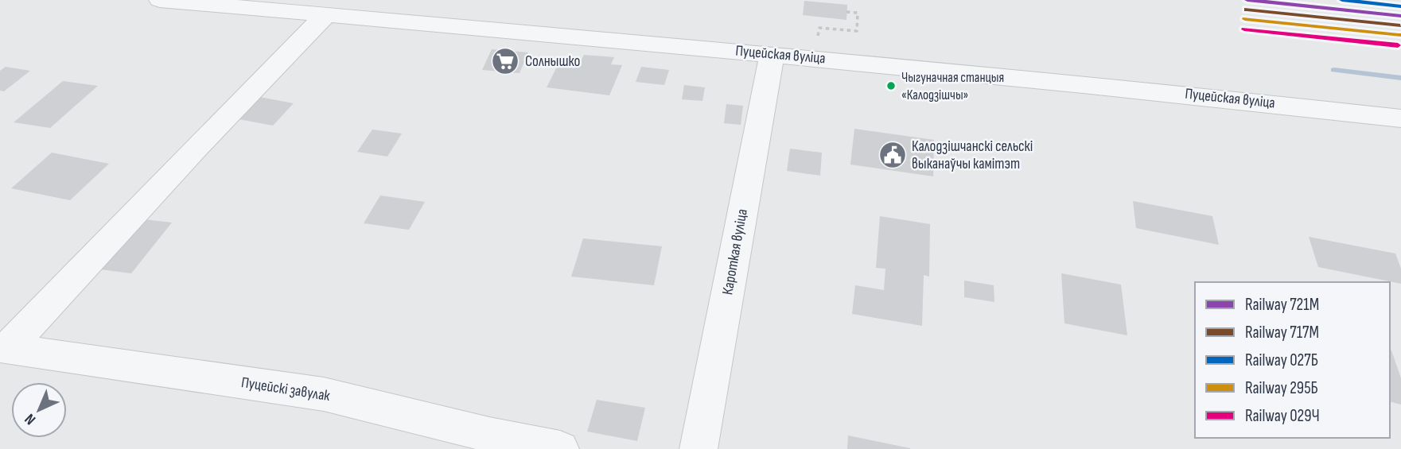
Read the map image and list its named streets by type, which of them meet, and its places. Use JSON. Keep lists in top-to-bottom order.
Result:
{
  "streets": {
    "street": ["Пуцейская вуліца", "Кароткая вуліца", "Пуцейскі завулак"]
  },
  "crossings": [
    ["Пуцейская вуліца", "Кароткая вуліца"],
    ["Пуцейская вуліца", "Пуцейскі завулак"]
  ],
  "places": {
    "supermarket": ["Солнышко"],
    "other": ["Чыгуначная станцыя «Калодзішчы»"],
    "public building": ["Калодзішчанскі сельскі выканаўчы камітэт"]
  },
  "lines": [
    "rail line 721М",
    "rail line 027Б",
    "rail line 717М",
    "rail line 295Б",
    "rail line 029Ч"
  ],
  "legend": [
    "Railway 721М",
    "Railway 717М",
    "Railway 027Б",
    "Railway 295Б",
    "Railway 029Ч"
  ],
  "north": "bottom left"
}
